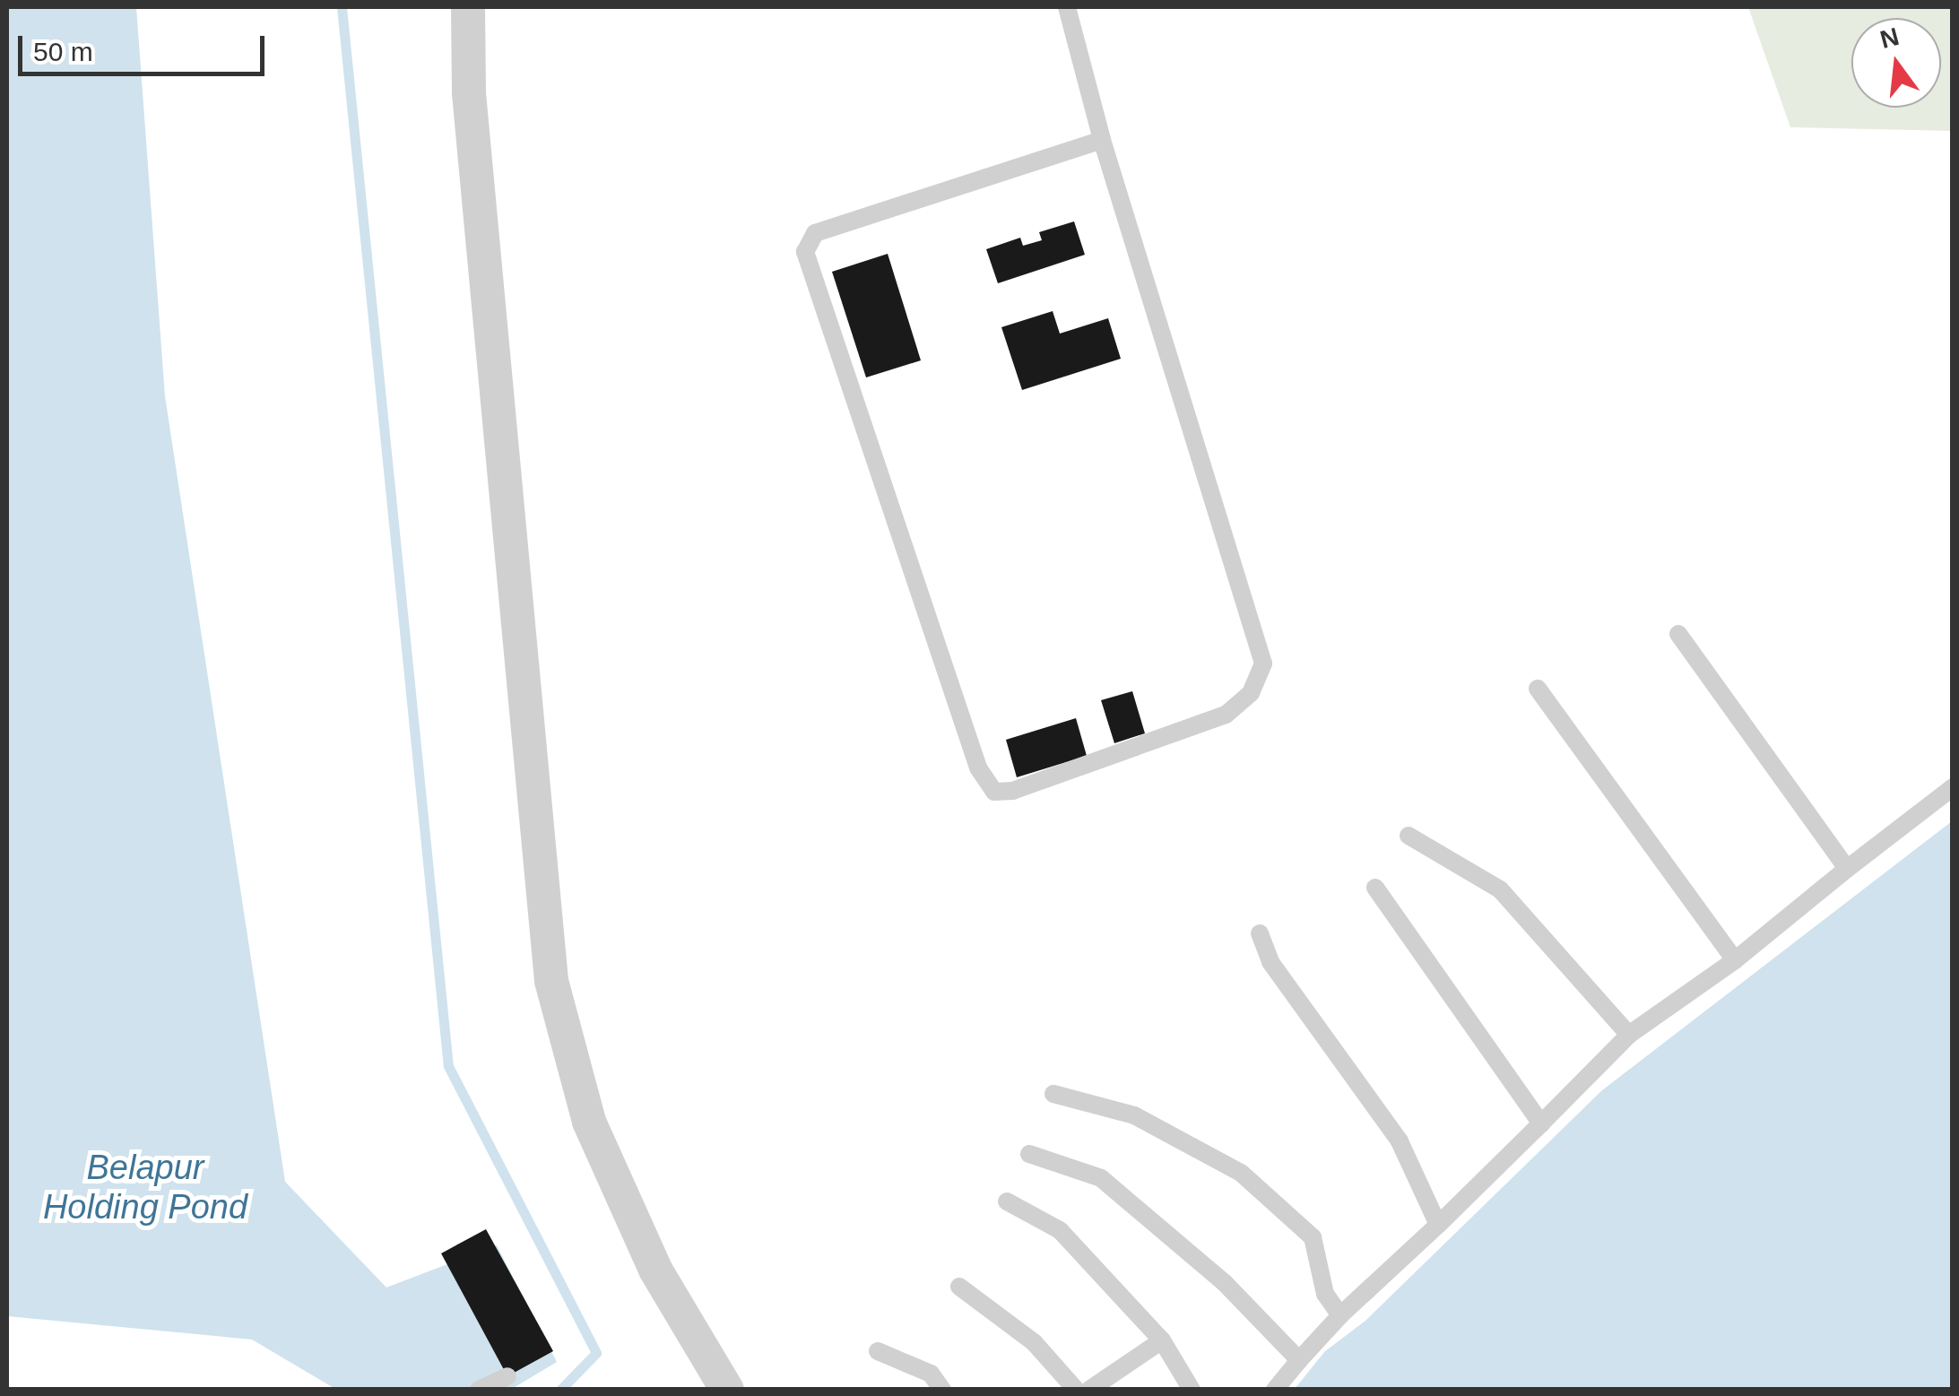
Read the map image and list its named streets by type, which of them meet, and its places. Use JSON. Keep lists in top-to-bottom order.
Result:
{
  "water": ["Belapur Holding Pond"],
  "scale_bar": "50 m",
  "north": "top"
}
